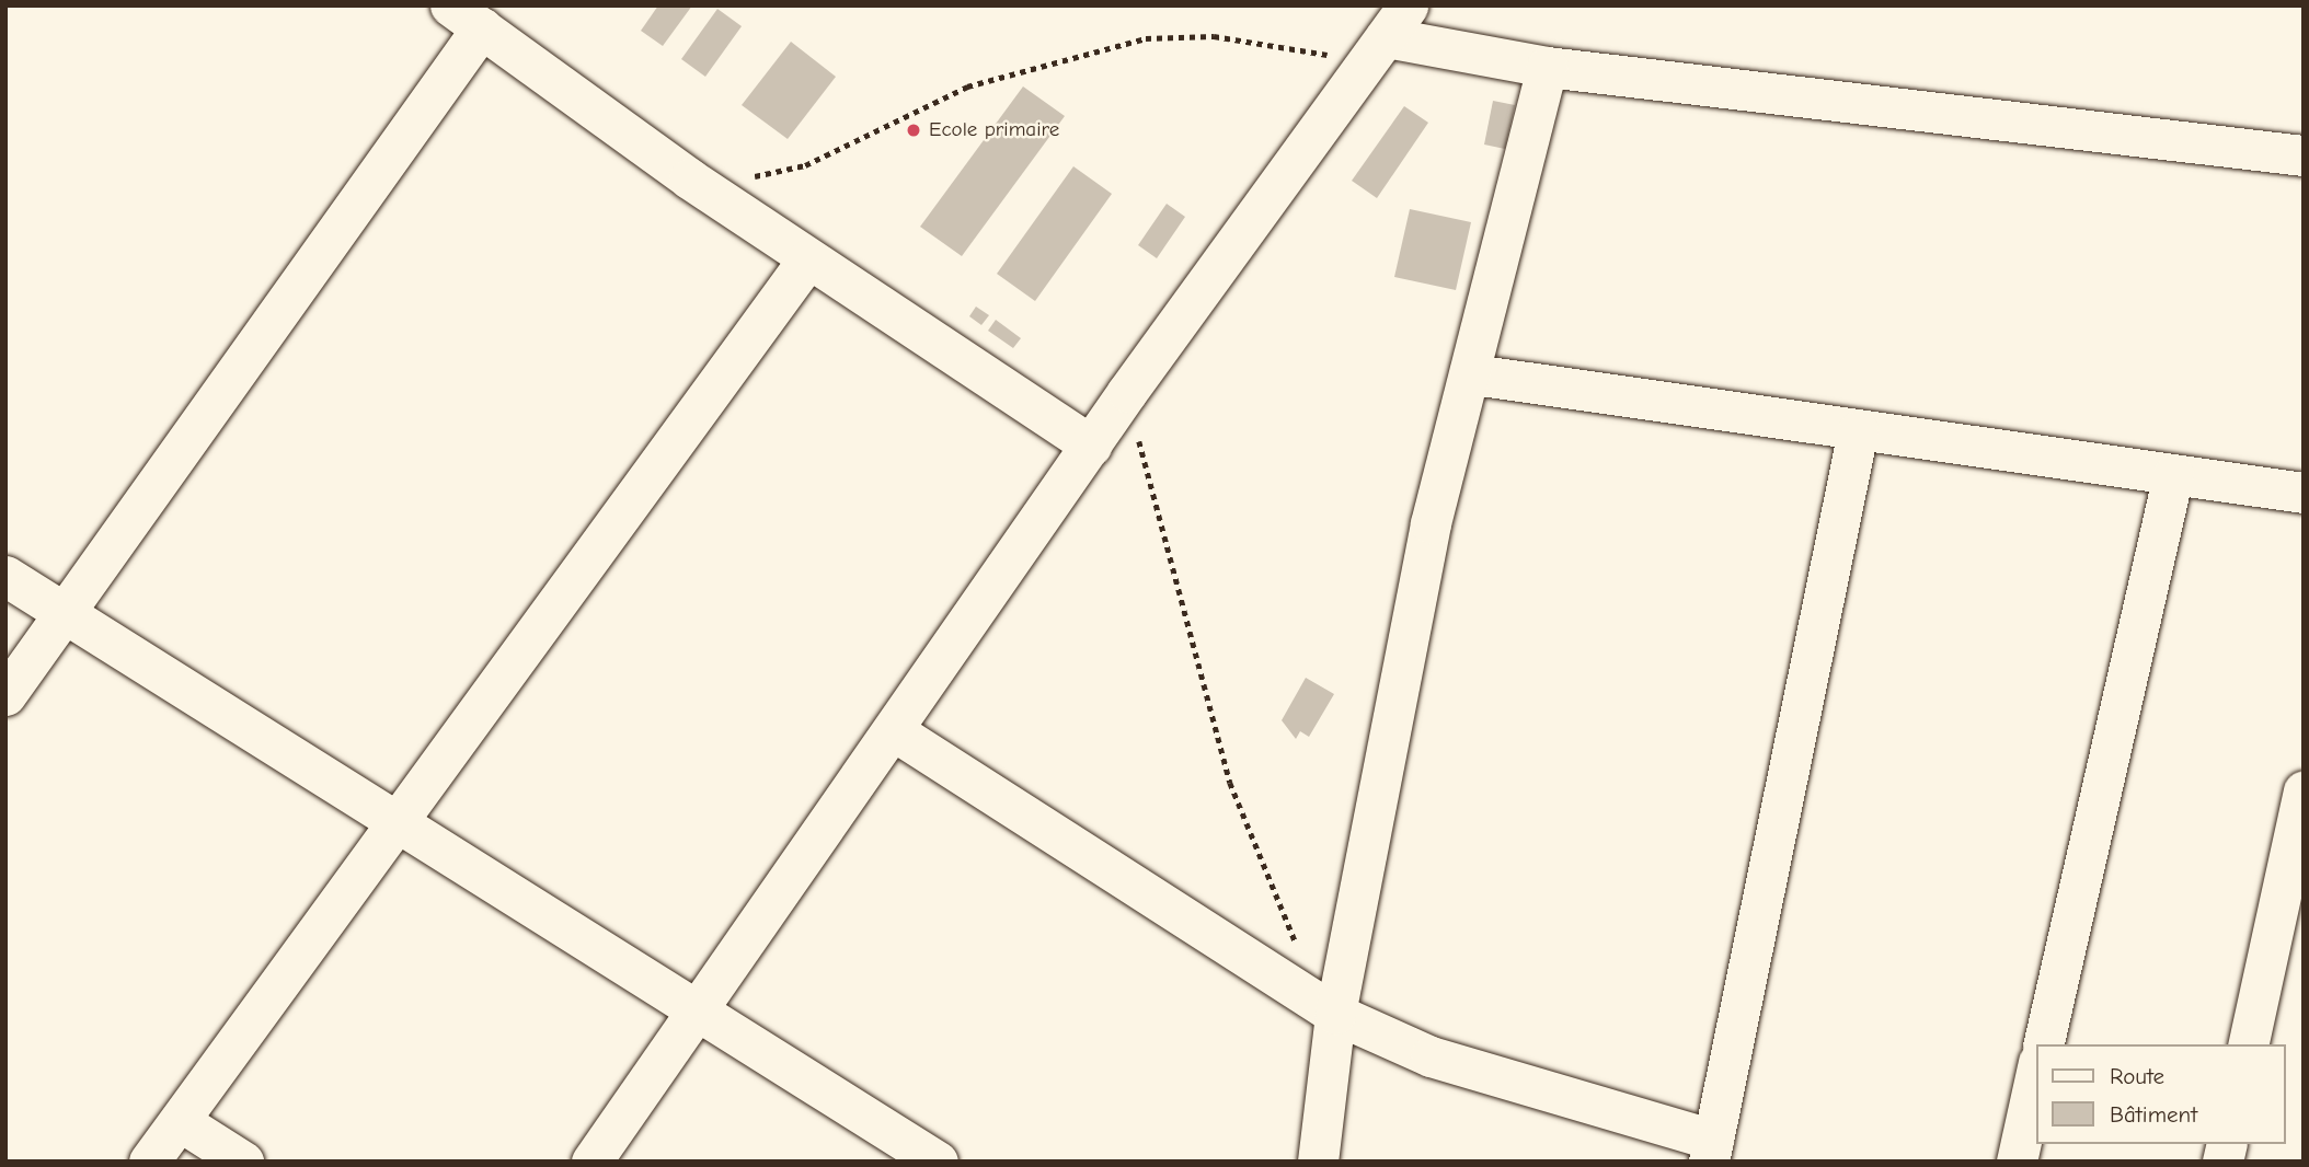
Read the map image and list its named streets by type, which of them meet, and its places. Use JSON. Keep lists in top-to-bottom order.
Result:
{
  "places": ["Ecole primaire"],
  "legend": ["Route", "Bâtiment"]
}
